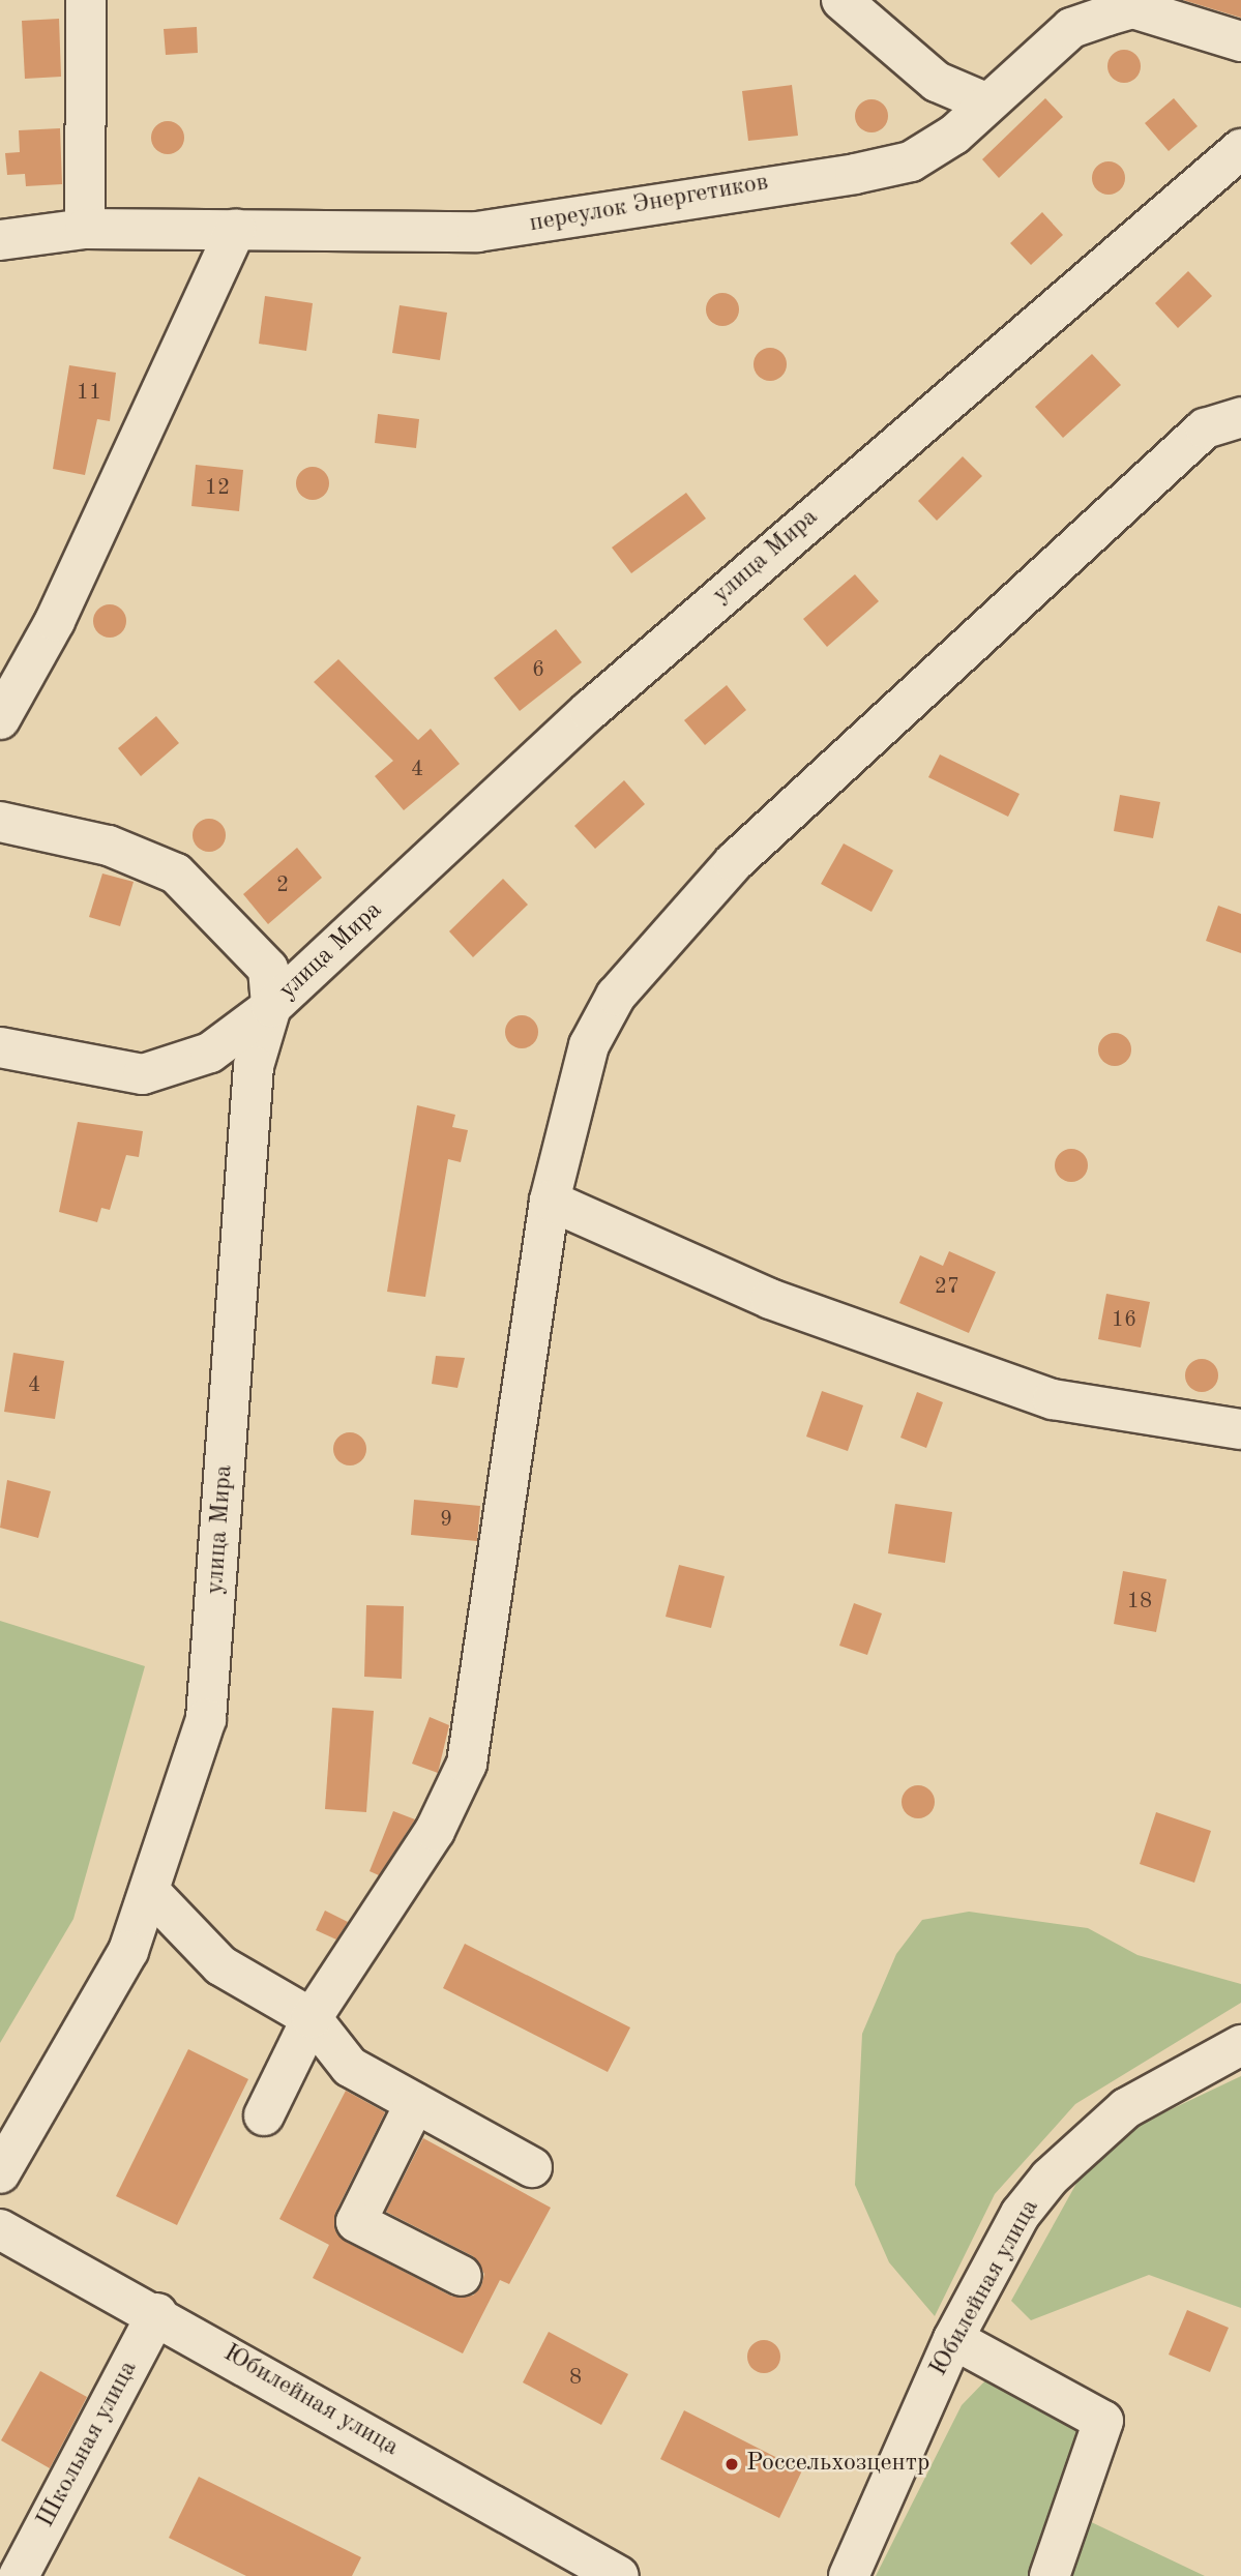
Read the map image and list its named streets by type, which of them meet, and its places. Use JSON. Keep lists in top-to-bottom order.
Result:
{
  "streets": {
    "street": [
      "переулок Энергетиков",
      "улица Мира",
      "Юбилейная улица",
      "Школьная улица"
    ]
  },
  "crossings": [
    ["Юбилейная улица", "Школьная улица"]
  ],
  "places": ["Россельхозцентр"],
  "house_numbers": [
    "11",
    "12",
    "6",
    "4",
    "2",
    "27",
    "16",
    "4",
    "9",
    "18",
    "8"
  ]
}
